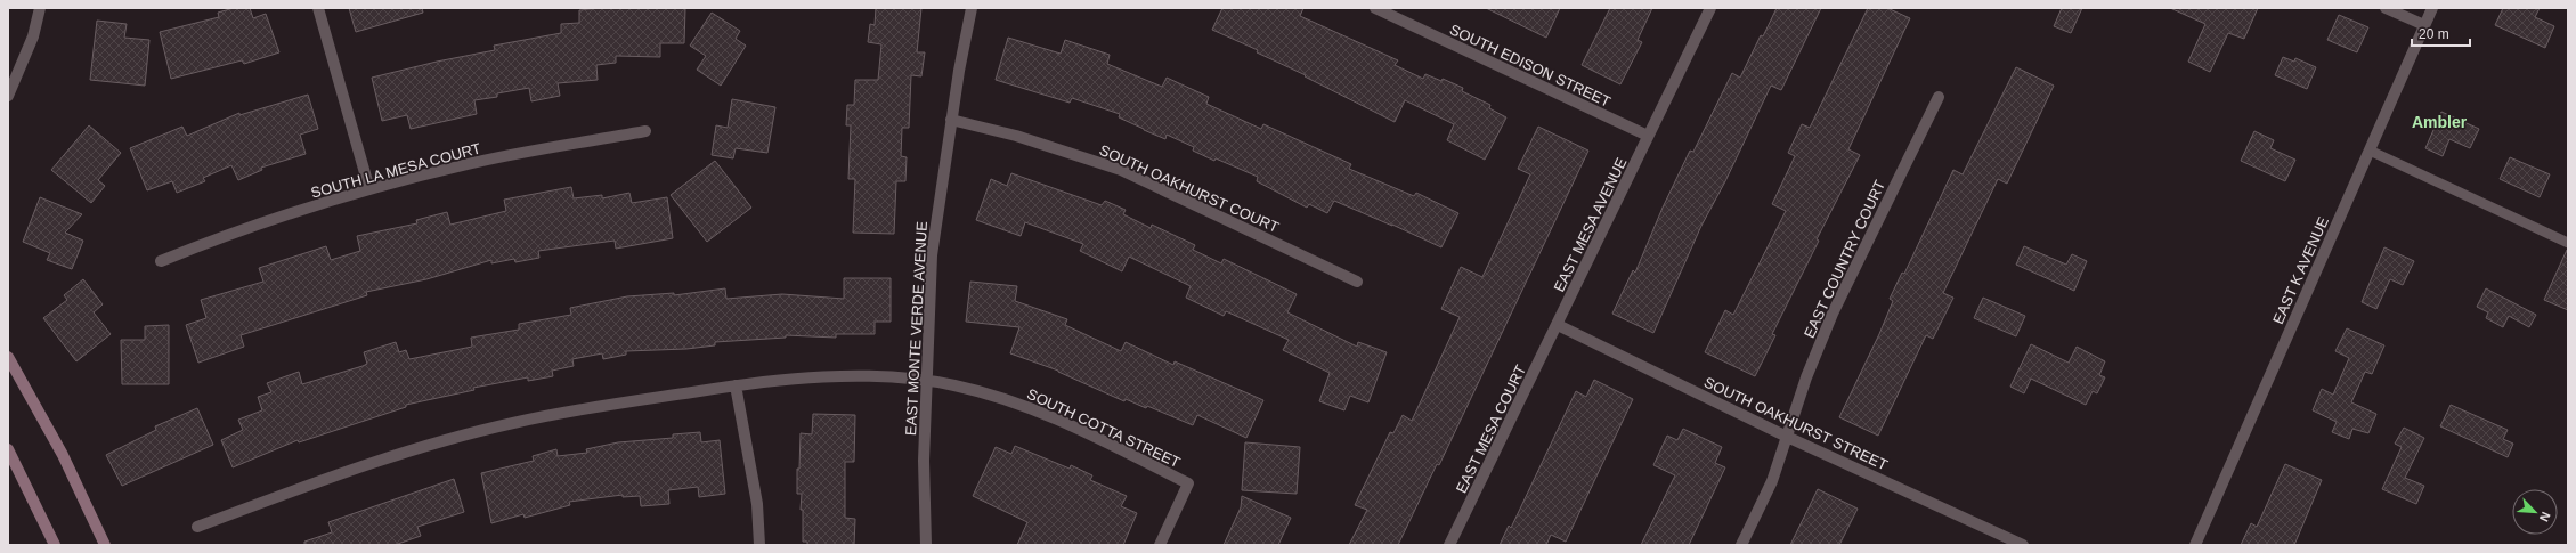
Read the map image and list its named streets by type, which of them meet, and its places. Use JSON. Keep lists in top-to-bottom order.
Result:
{
  "streets": {
    "street": [
      "SOUTH EDISON STREET",
      "SOUTH LA MESA COURT",
      "SOUTH OAKHURST COURT",
      "EAST MESA AVENUE",
      "EAST COUNTRY COURT",
      "EAST K AVENUE",
      "EAST MONTE VERDE AVENUE",
      "SOUTH OAKHURST STREET",
      "SOUTH COTTA STREET",
      "EAST MESA COURT"
    ]
  },
  "crossings": [
    ["SOUTH EDISON STREET", "EAST MESA AVENUE"],
    ["SOUTH OAKHURST COURT", "EAST MONTE VERDE AVENUE"],
    ["EAST MESA AVENUE", "SOUTH OAKHURST STREET"],
    ["EAST MESA AVENUE", "EAST MESA COURT"],
    ["EAST COUNTRY COURT", "SOUTH OAKHURST STREET"],
    ["EAST MONTE VERDE AVENUE", "SOUTH COTTA STREET"],
    ["SOUTH OAKHURST STREET", "EAST MESA COURT"]
  ],
  "districts": ["Ambler"],
  "scale_bar": "20 m",
  "north": "bottom right"
}
